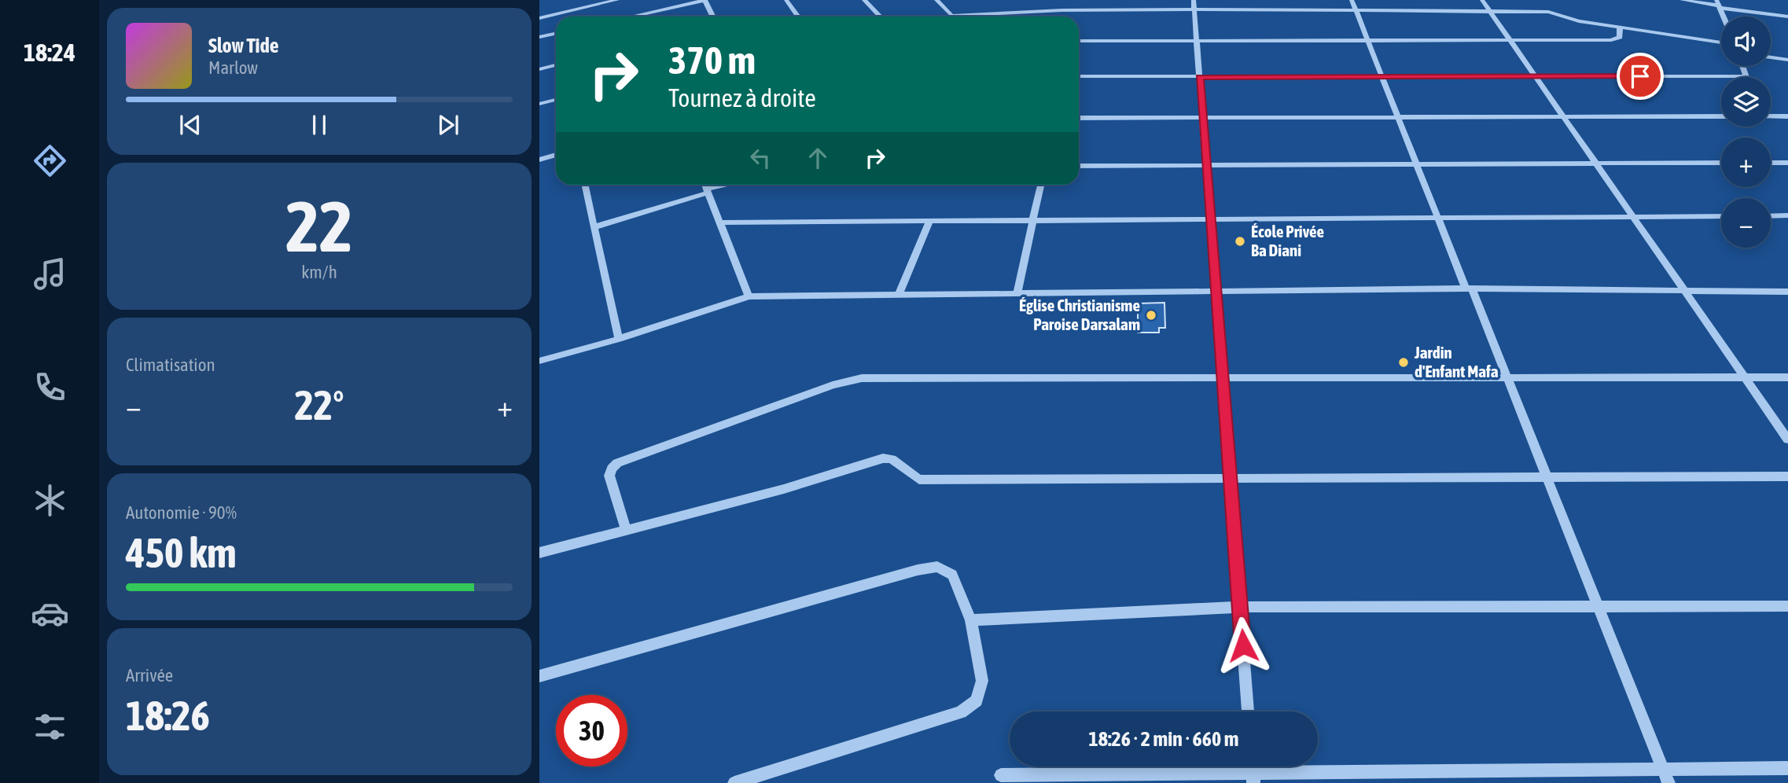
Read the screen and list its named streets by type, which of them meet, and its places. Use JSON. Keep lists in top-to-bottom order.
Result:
{
  "places": ["École Privée Ba Diani", "Église Christianisme Paroise Darsalam", "Jardin d'Enfant Mafa"],
  "page": {
    "tabs": "18:24",
    "map_buttons": ["+", "−"],
    "turn": ["370 m", "Tournez à droite"],
    "song": ["Slow Tide", "Marlow"],
    "tile": [
      ["22", "km/h"],
      "Climatisation",
      ["Autonomie · 90%", "450 km"],
      ["Arrivée", "18:26"]
    ],
    "heat": ["−", "22°", "+"],
    "limit": "30",
    "trip": "18:26 · 2 min · 660 m"
  }
}
